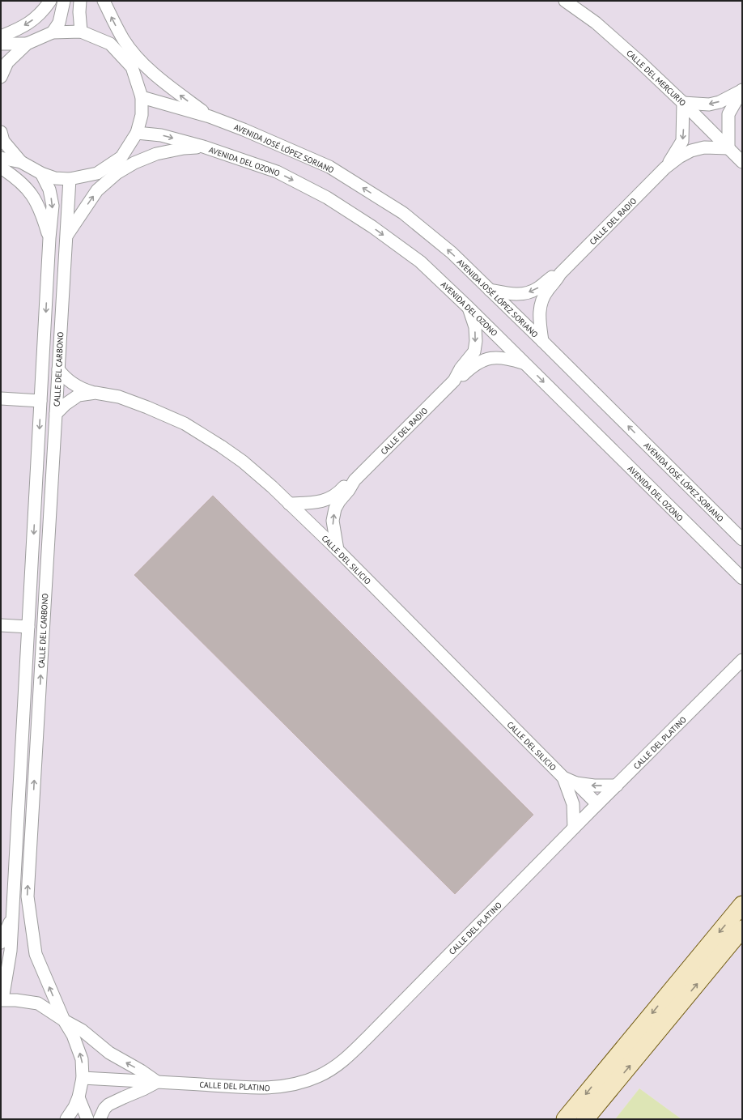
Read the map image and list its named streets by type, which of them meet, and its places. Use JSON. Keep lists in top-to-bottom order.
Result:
{
  "streets": {
    "street": [
      "CALLE DEL MERCURIO",
      "AVENIDA JOSÉ LÓPEZ SORIANO",
      "AVENIDA DEL OZONO",
      "CALLE DEL RADIO",
      "CALLE DEL CARBONO",
      "CALLE DEL SILICIO",
      "CALLE DEL PLATINO"
    ]
  },
  "crossings": [
    ["CALLE DEL MERCURIO", "CALLE DEL RADIO"],
    ["AVENIDA JOSÉ LÓPEZ SORIANO", "CALLE DEL RADIO"],
    ["AVENIDA DEL OZONO", "CALLE DEL RADIO"],
    ["CALLE DEL RADIO", "CALLE DEL SILICIO"],
    ["CALLE DEL CARBONO", "CALLE DEL SILICIO"],
    ["CALLE DEL CARBONO", "CALLE DEL PLATINO"],
    ["CALLE DEL SILICIO", "CALLE DEL PLATINO"]
  ],
  "one_way": ["AVENIDA JOSÉ LÓPEZ SORIANO", "AVENIDA DEL OZONO"]
}
